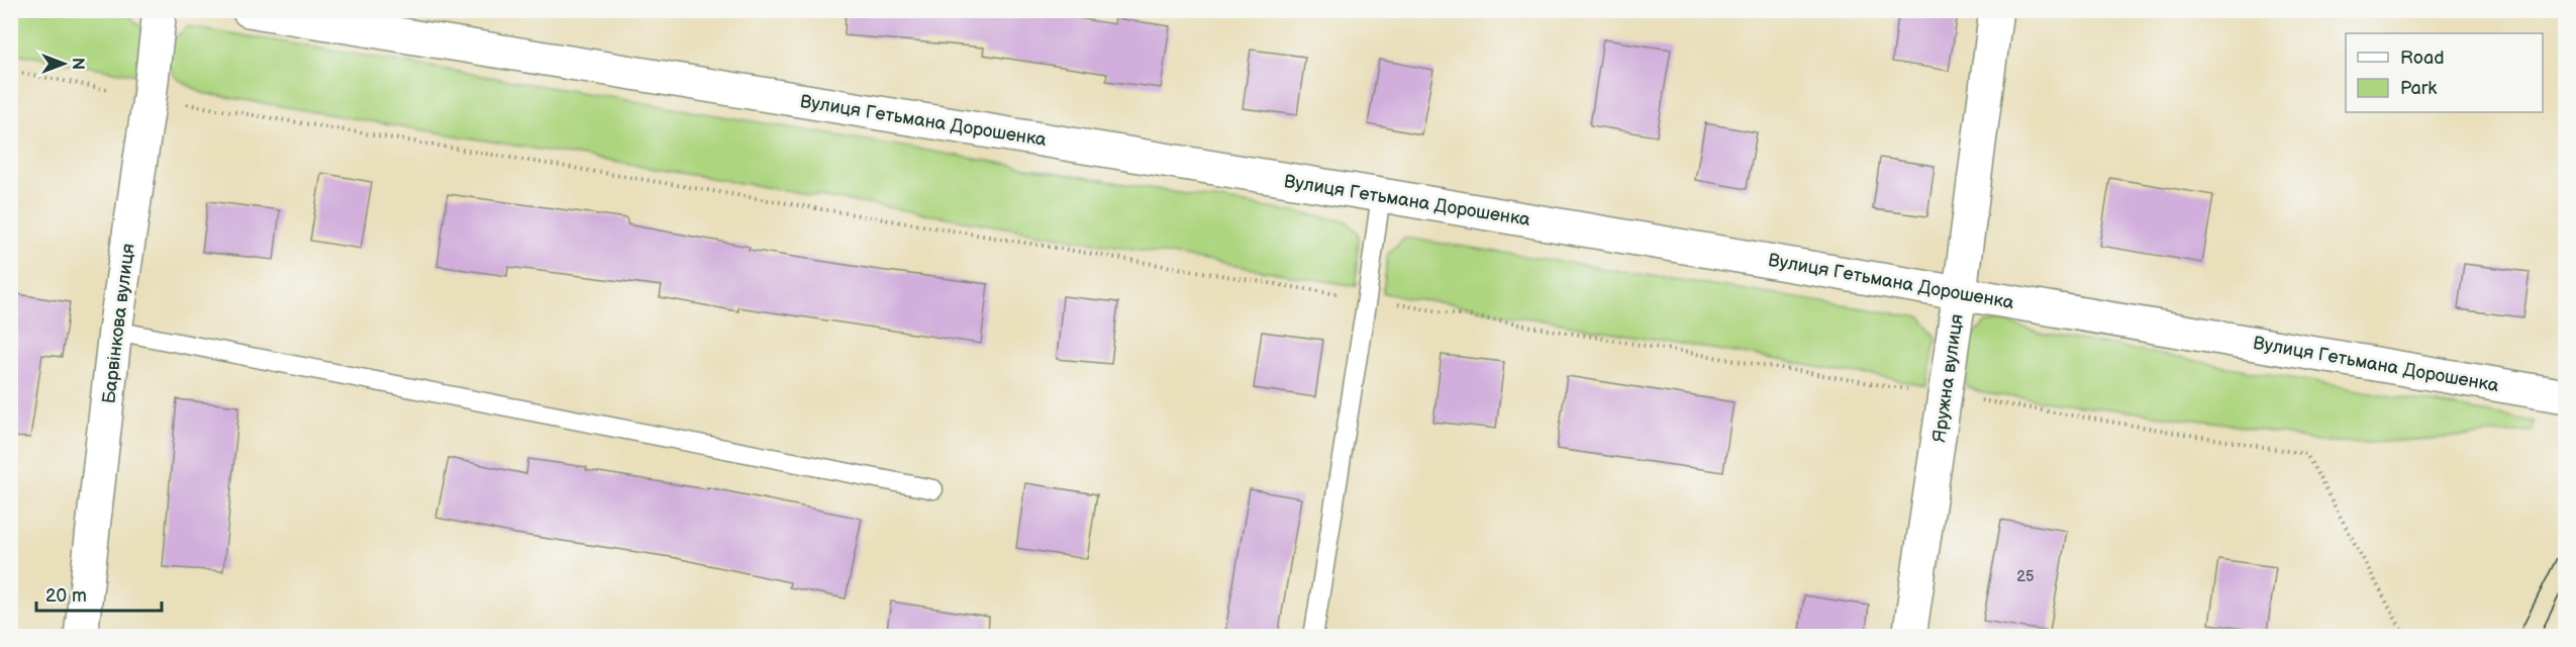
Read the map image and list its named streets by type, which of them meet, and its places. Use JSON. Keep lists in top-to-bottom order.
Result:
{
  "streets": {
    "street": ["Вулиця Гетьмана Дорошенка", "Барвінкова вулиця", "Яружна вулиця"]
  },
  "crossings": [
    ["Вулиця Гетьмана Дорошенка", "Яружна вулиця"]
  ],
  "house_numbers": ["25"],
  "legend": ["Road", "Park"],
  "scale_bar": "20 m",
  "north": "right"
}
